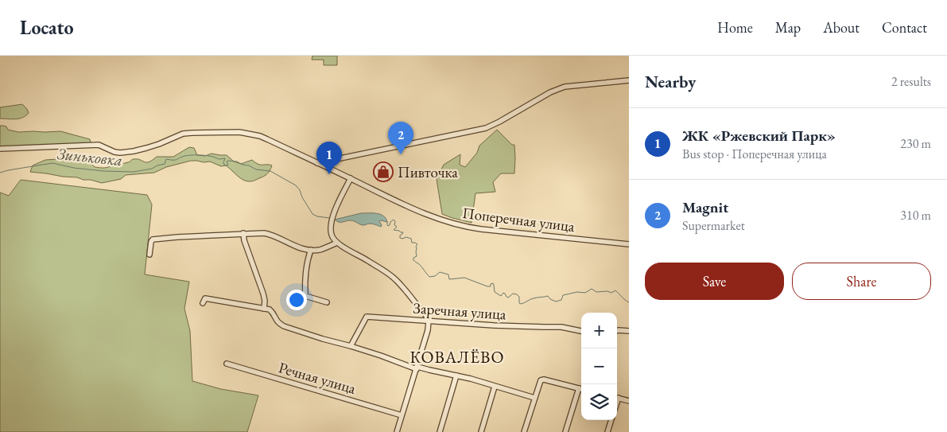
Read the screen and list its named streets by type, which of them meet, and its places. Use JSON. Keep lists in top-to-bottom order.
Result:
{
  "streets": {
    "street": ["Поперечная улица", "Заречная улица", "Речная улица"]
  },
  "districts": ["КОВАЛЁВО"],
  "water": ["Зиньковка"],
  "places": {
    "shop": ["Пивточка"]
  },
  "page": {
    "header": "Locato",
    "nav": [
      "Home",
      "Map",
      "About",
      "Contact"
    ],
    "heading": ["Nearby", "2 results"],
    "list": [
      {
        "mark": "1",
        "name": "ЖК «Ржевский Парк»",
        "note": "Bus stop · Поперечная улица",
        "value": "230 m"
      },
      {
        "mark": "2",
        "name": "Magnit",
        "note": "Supermarket",
        "value": "310 m"
      }
    ],
    "pins": ["2", "1"],
    "buttons": ["Save", "Share"],
    "map_buttons": ["+", "−"]
  }
}
